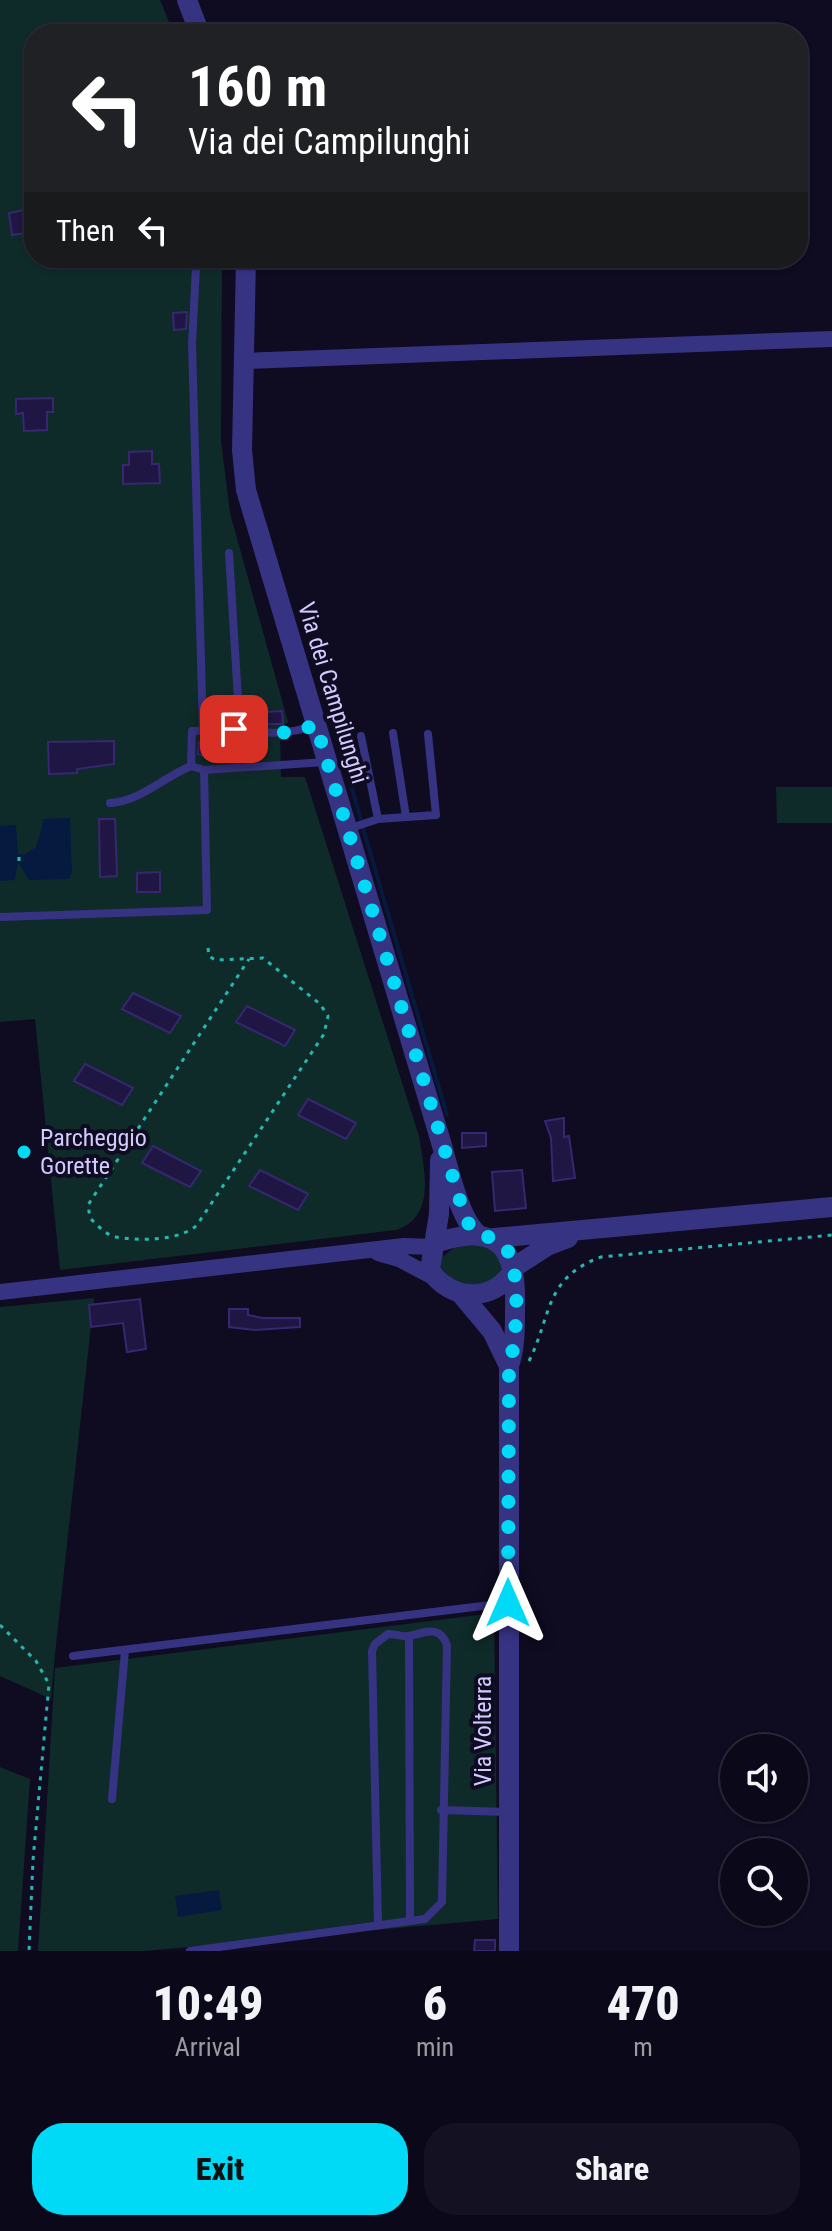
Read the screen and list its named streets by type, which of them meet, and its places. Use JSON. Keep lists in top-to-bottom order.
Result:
{
  "streets": {
    "street": ["Via dei Campilunghi", "Via Volterra"]
  },
  "crossings": [
    ["Via dei Campilunghi", "Via Volterra"]
  ],
  "places": ["Parcheggio Gorette"],
  "page": {
    "turn": ["160 m", "Via dei Campilunghi"],
    "then": "Then",
    "eta": [
      "10:49",
      "Arrival",
      "6",
      "min",
      "470",
      "m"
    ],
    "buttons": ["Exit", "Share"]
  }
}
